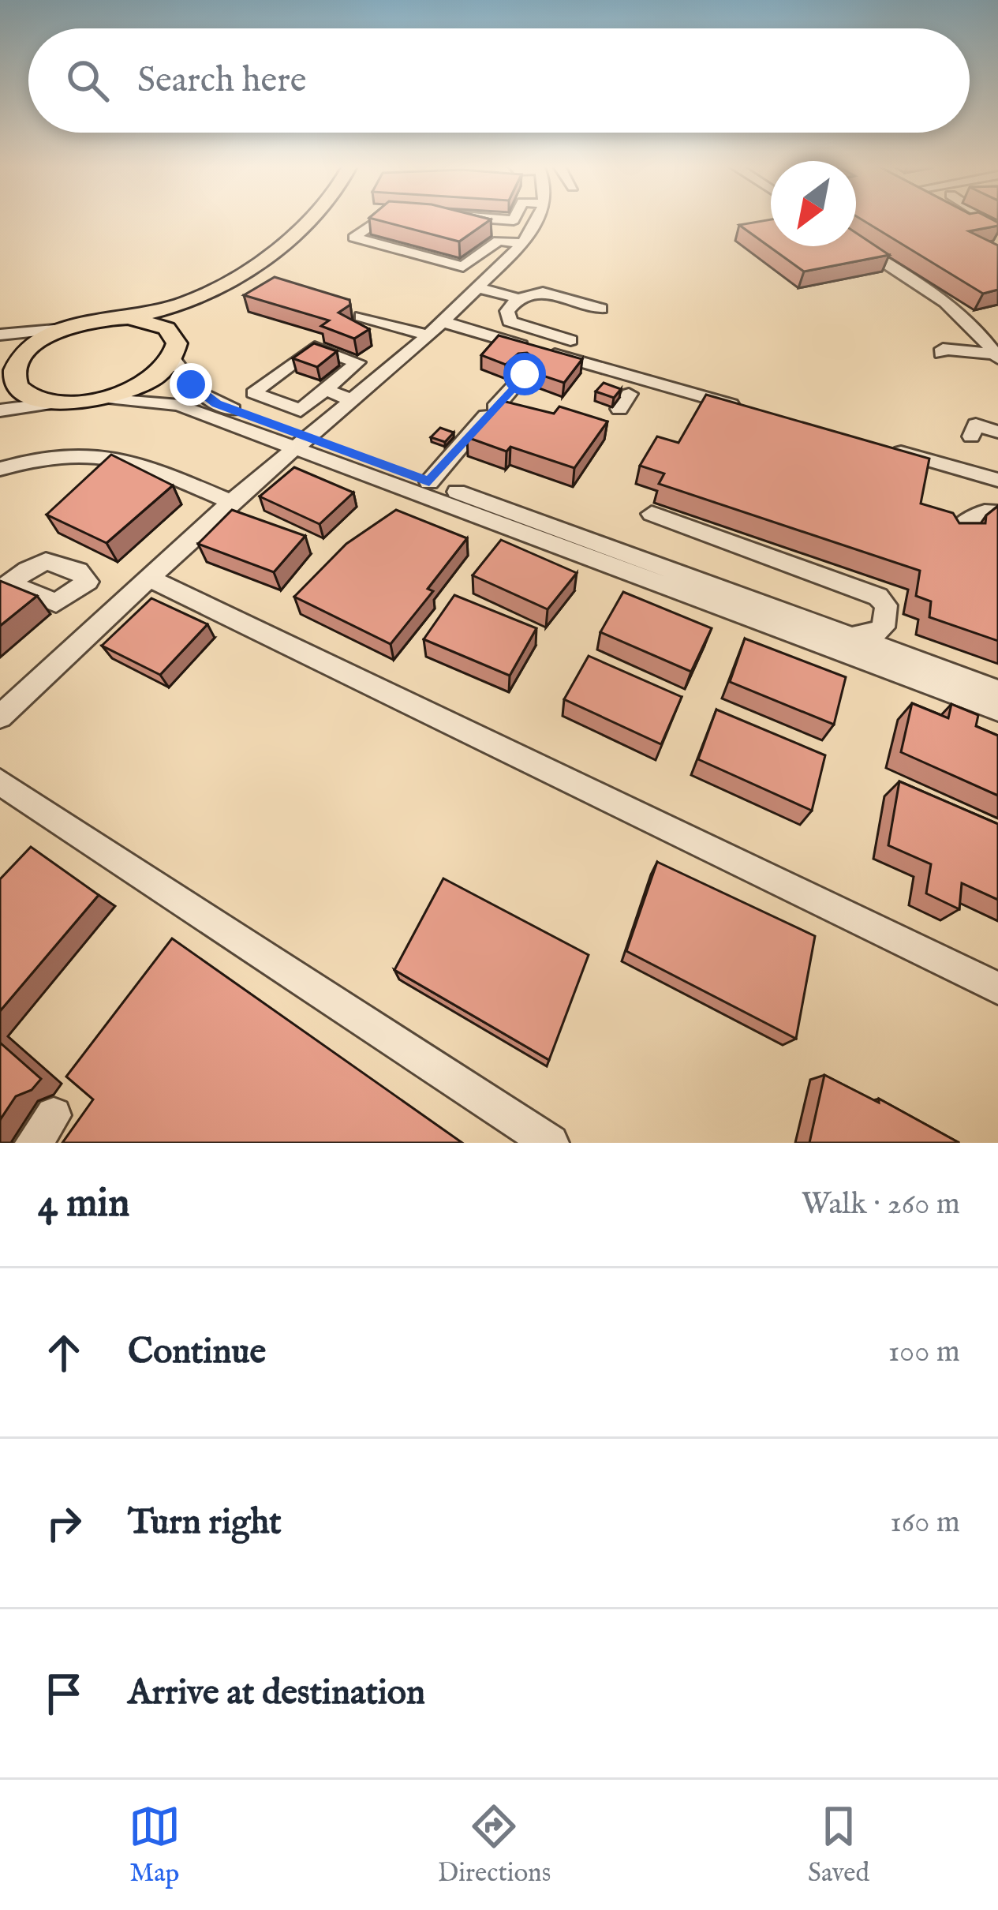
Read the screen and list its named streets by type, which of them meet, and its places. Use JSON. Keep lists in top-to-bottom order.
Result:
{
  "north": "bottom left",
  "page": {
    "search": "Search here",
    "heading": ["4 min", "Walk · 260 m"],
    "list": [
      ["Continue", "100 m"],
      ["Turn right", "160 m"],
      "Arrive at destination"
    ],
    "nav": ["Map", "Directions", "Saved"]
  }
}
